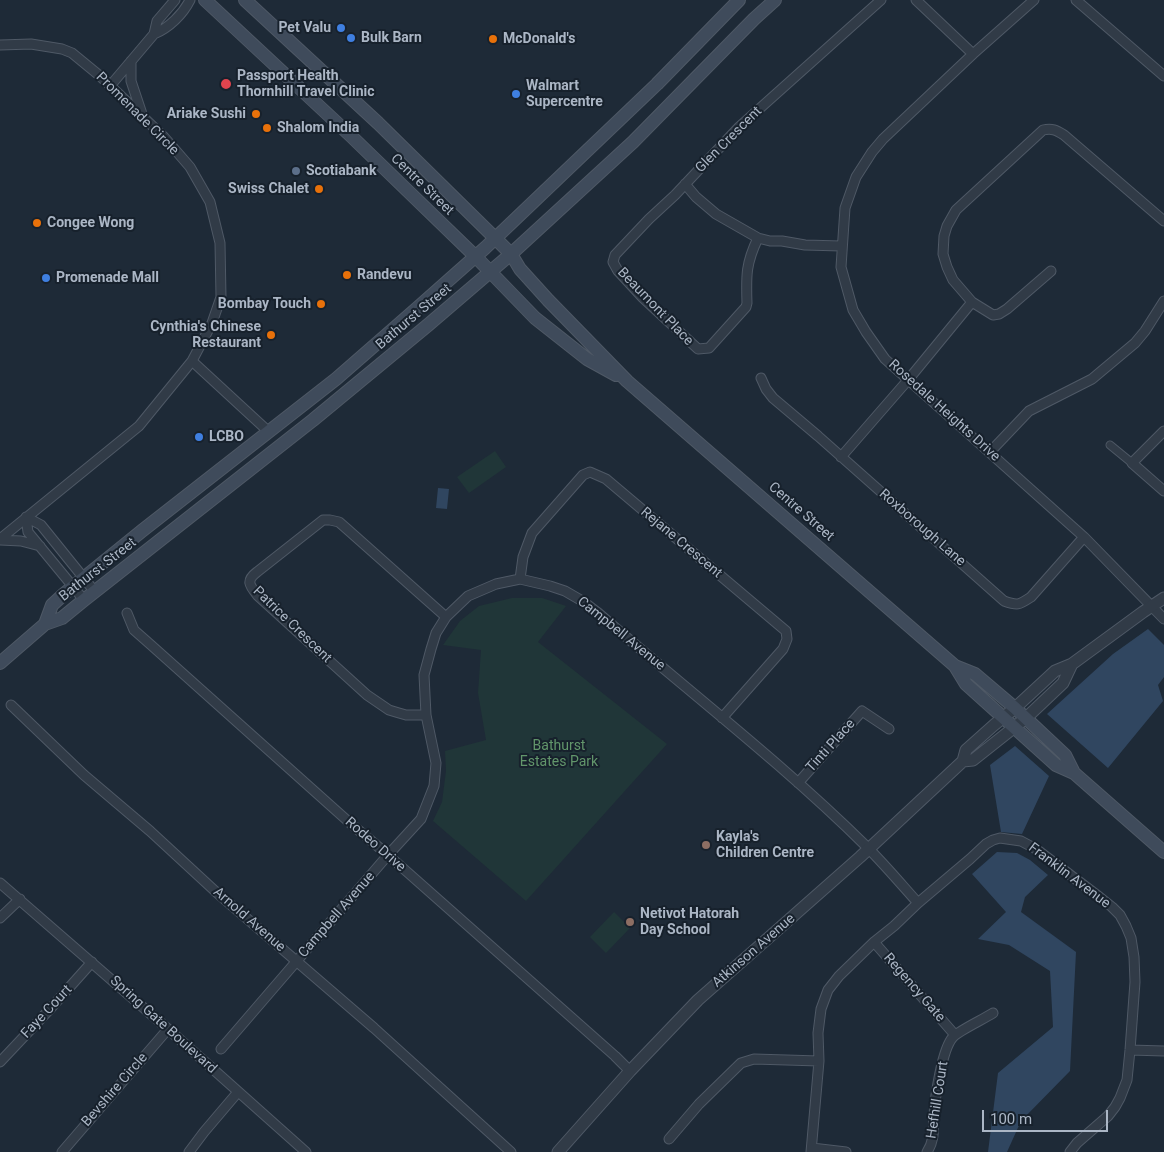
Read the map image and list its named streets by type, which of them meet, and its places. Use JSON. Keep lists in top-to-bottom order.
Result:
{
  "streets": {
    "main road": ["Centre Street", "Bathurst Street"],
    "street": [
      "Promenade Circle",
      "Glen Crescent",
      "Beaumont Place",
      "Rosedale Heights Drive",
      "Roxborough Lane",
      "Rejane Crescent",
      "Patrice Crescent",
      "Campbell Avenue",
      "Tinti Place",
      "Rodeo Drive",
      "Franklin Avenue",
      "Arnold Avenue",
      "Atkinson Avenue",
      "Regency Gate",
      "Faye Court",
      "Spring Gate Boulevard",
      "Bevshire Circle",
      "Hefhill Court"
    ]
  },
  "crossings": [
    ["Glen Crescent", "Beaumont Place"],
    ["Glen Crescent", "Rosedale Heights Drive"],
    ["Centre Street", "Bathurst Street"],
    ["Centre Street", "Atkinson Avenue"],
    ["Rosedale Heights Drive", "Roxborough Lane"],
    ["Rosedale Heights Drive", "Atkinson Avenue"],
    ["Rejane Crescent", "Campbell Avenue"],
    ["Patrice Crescent", "Campbell Avenue"],
    ["Campbell Avenue", "Tinti Place"],
    ["Campbell Avenue", "Rodeo Drive"],
    ["Campbell Avenue", "Franklin Avenue"],
    ["Campbell Avenue", "Arnold Avenue"],
    ["Campbell Avenue", "Atkinson Avenue"],
    ["Rodeo Drive", "Atkinson Avenue"],
    ["Franklin Avenue", "Regency Gate"],
    ["Regency Gate", "Hefhill Court"],
    ["Faye Court", "Spring Gate Boulevard"],
    ["Spring Gate Boulevard", "Bevshire Circle"]
  ],
  "parks": ["Bathurst Estates Park"],
  "places": [
    "Pet Valu",
    "Bulk Barn",
    "McDonald's",
    "Passport Health Thornhill Travel Clinic",
    "Walmart Supercentre",
    "Ariake Sushi",
    "Shalom India",
    "Scotiabank",
    "Swiss Chalet",
    "Congee Wong",
    "Randevu",
    "Promenade Mall",
    "Bombay Touch",
    "Cynthia's Chinese Restaurant",
    "LCBO",
    "Kayla's Children Centre",
    "Netivot Hatorah Day School"
  ],
  "scale_bar": "100 m"
}
